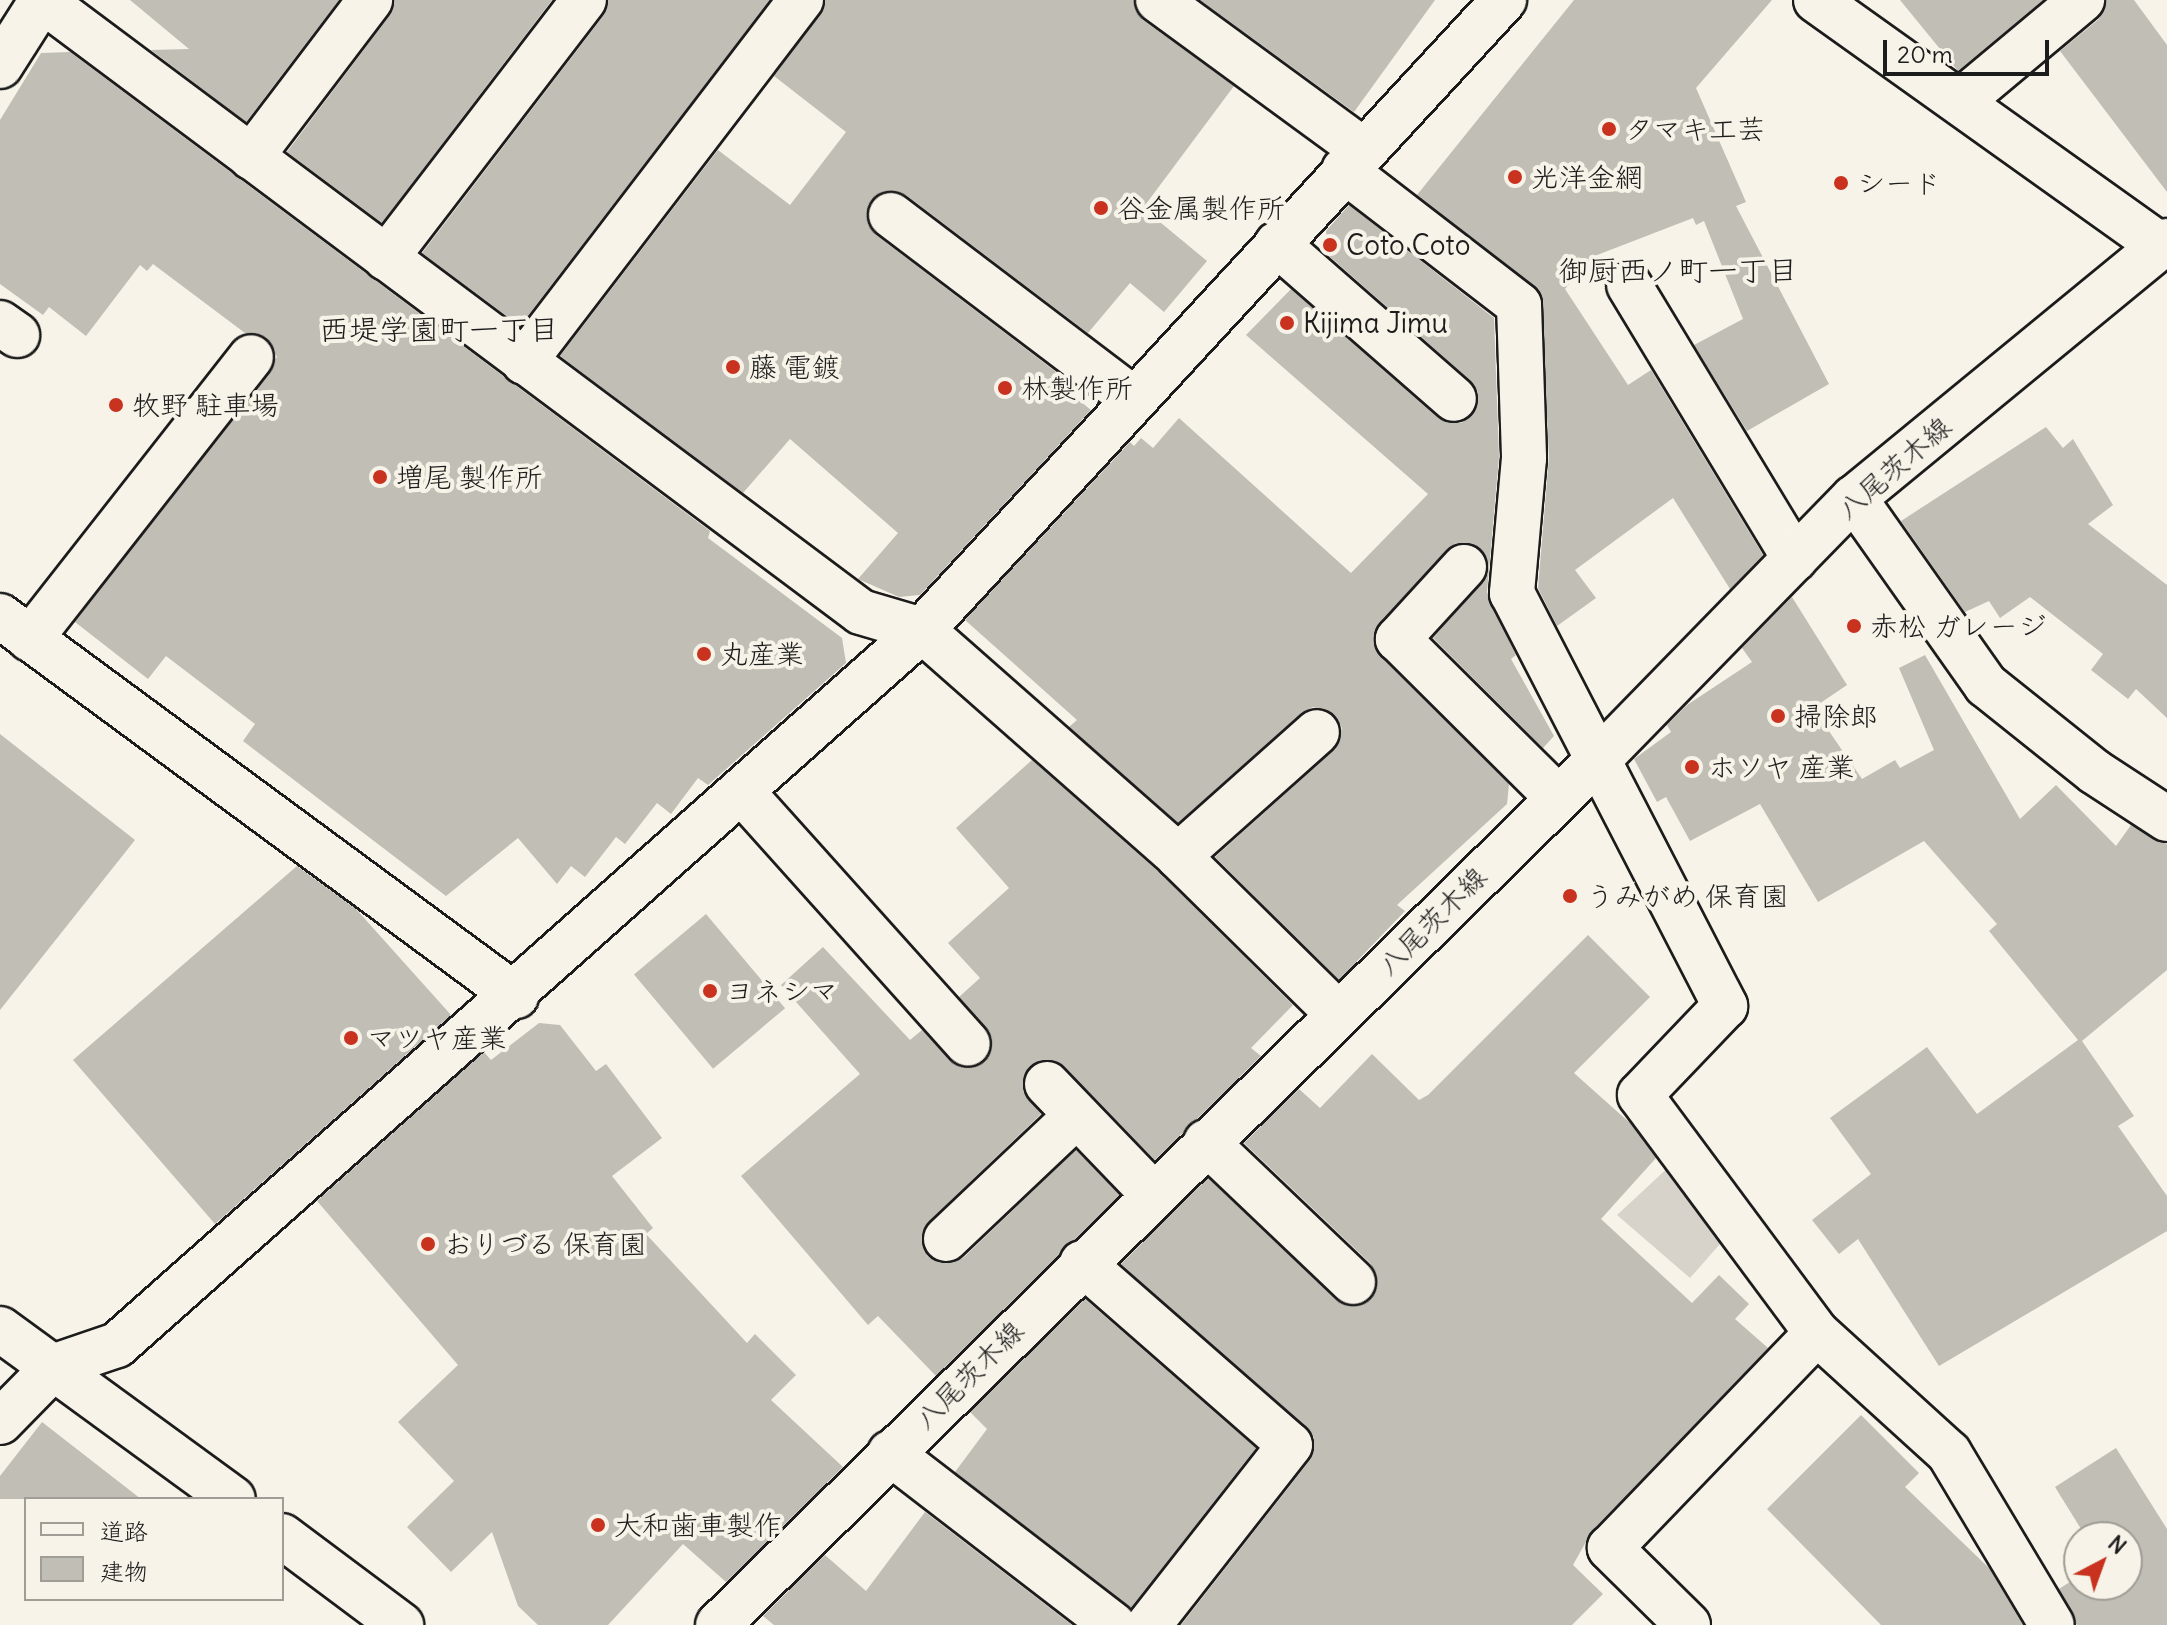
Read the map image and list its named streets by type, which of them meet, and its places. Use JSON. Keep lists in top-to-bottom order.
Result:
{
  "streets": {
    "street": ["八尾茨木線"]
  },
  "districts": ["御厨西ノ町一丁目", "西堤学園町一丁目"],
  "places": [
    "タマキ工芸",
    "光洋金網",
    "シード",
    "谷金属製作所",
    "Coto Coto",
    "Kijima Jimu",
    "藤 電鍍",
    "林製作所",
    "牧野 駐車場",
    "増尾 製作所",
    "赤松 ガレージ",
    "丸産業",
    "掃除郎",
    "ホソヤ 産業",
    "うみがめ 保育園",
    "ヨネシマ",
    "マツヤ産業",
    "おりづる 保育園",
    "大和歯車製作"
  ],
  "legend": ["道路", "建物"],
  "scale_bar": "20 m",
  "north": "top right"
}
